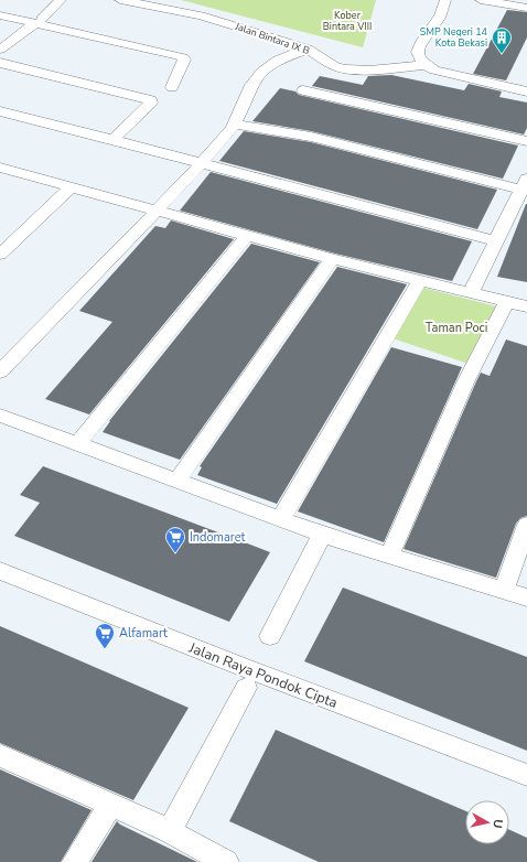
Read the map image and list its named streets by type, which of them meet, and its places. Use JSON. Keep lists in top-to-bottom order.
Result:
{
  "streets": {
    "street": ["Jalan Bintara IX B", "Jalan Raya Pondok Cipta"]
  },
  "parks": ["Kober Bintara VIII", "Taman Poci"],
  "places": {
    "building": ["SMP Negeri 14 Kota Bekasi"],
    "supermarket": ["Indomaret", "Alfamart"]
  },
  "north": "right"
}
